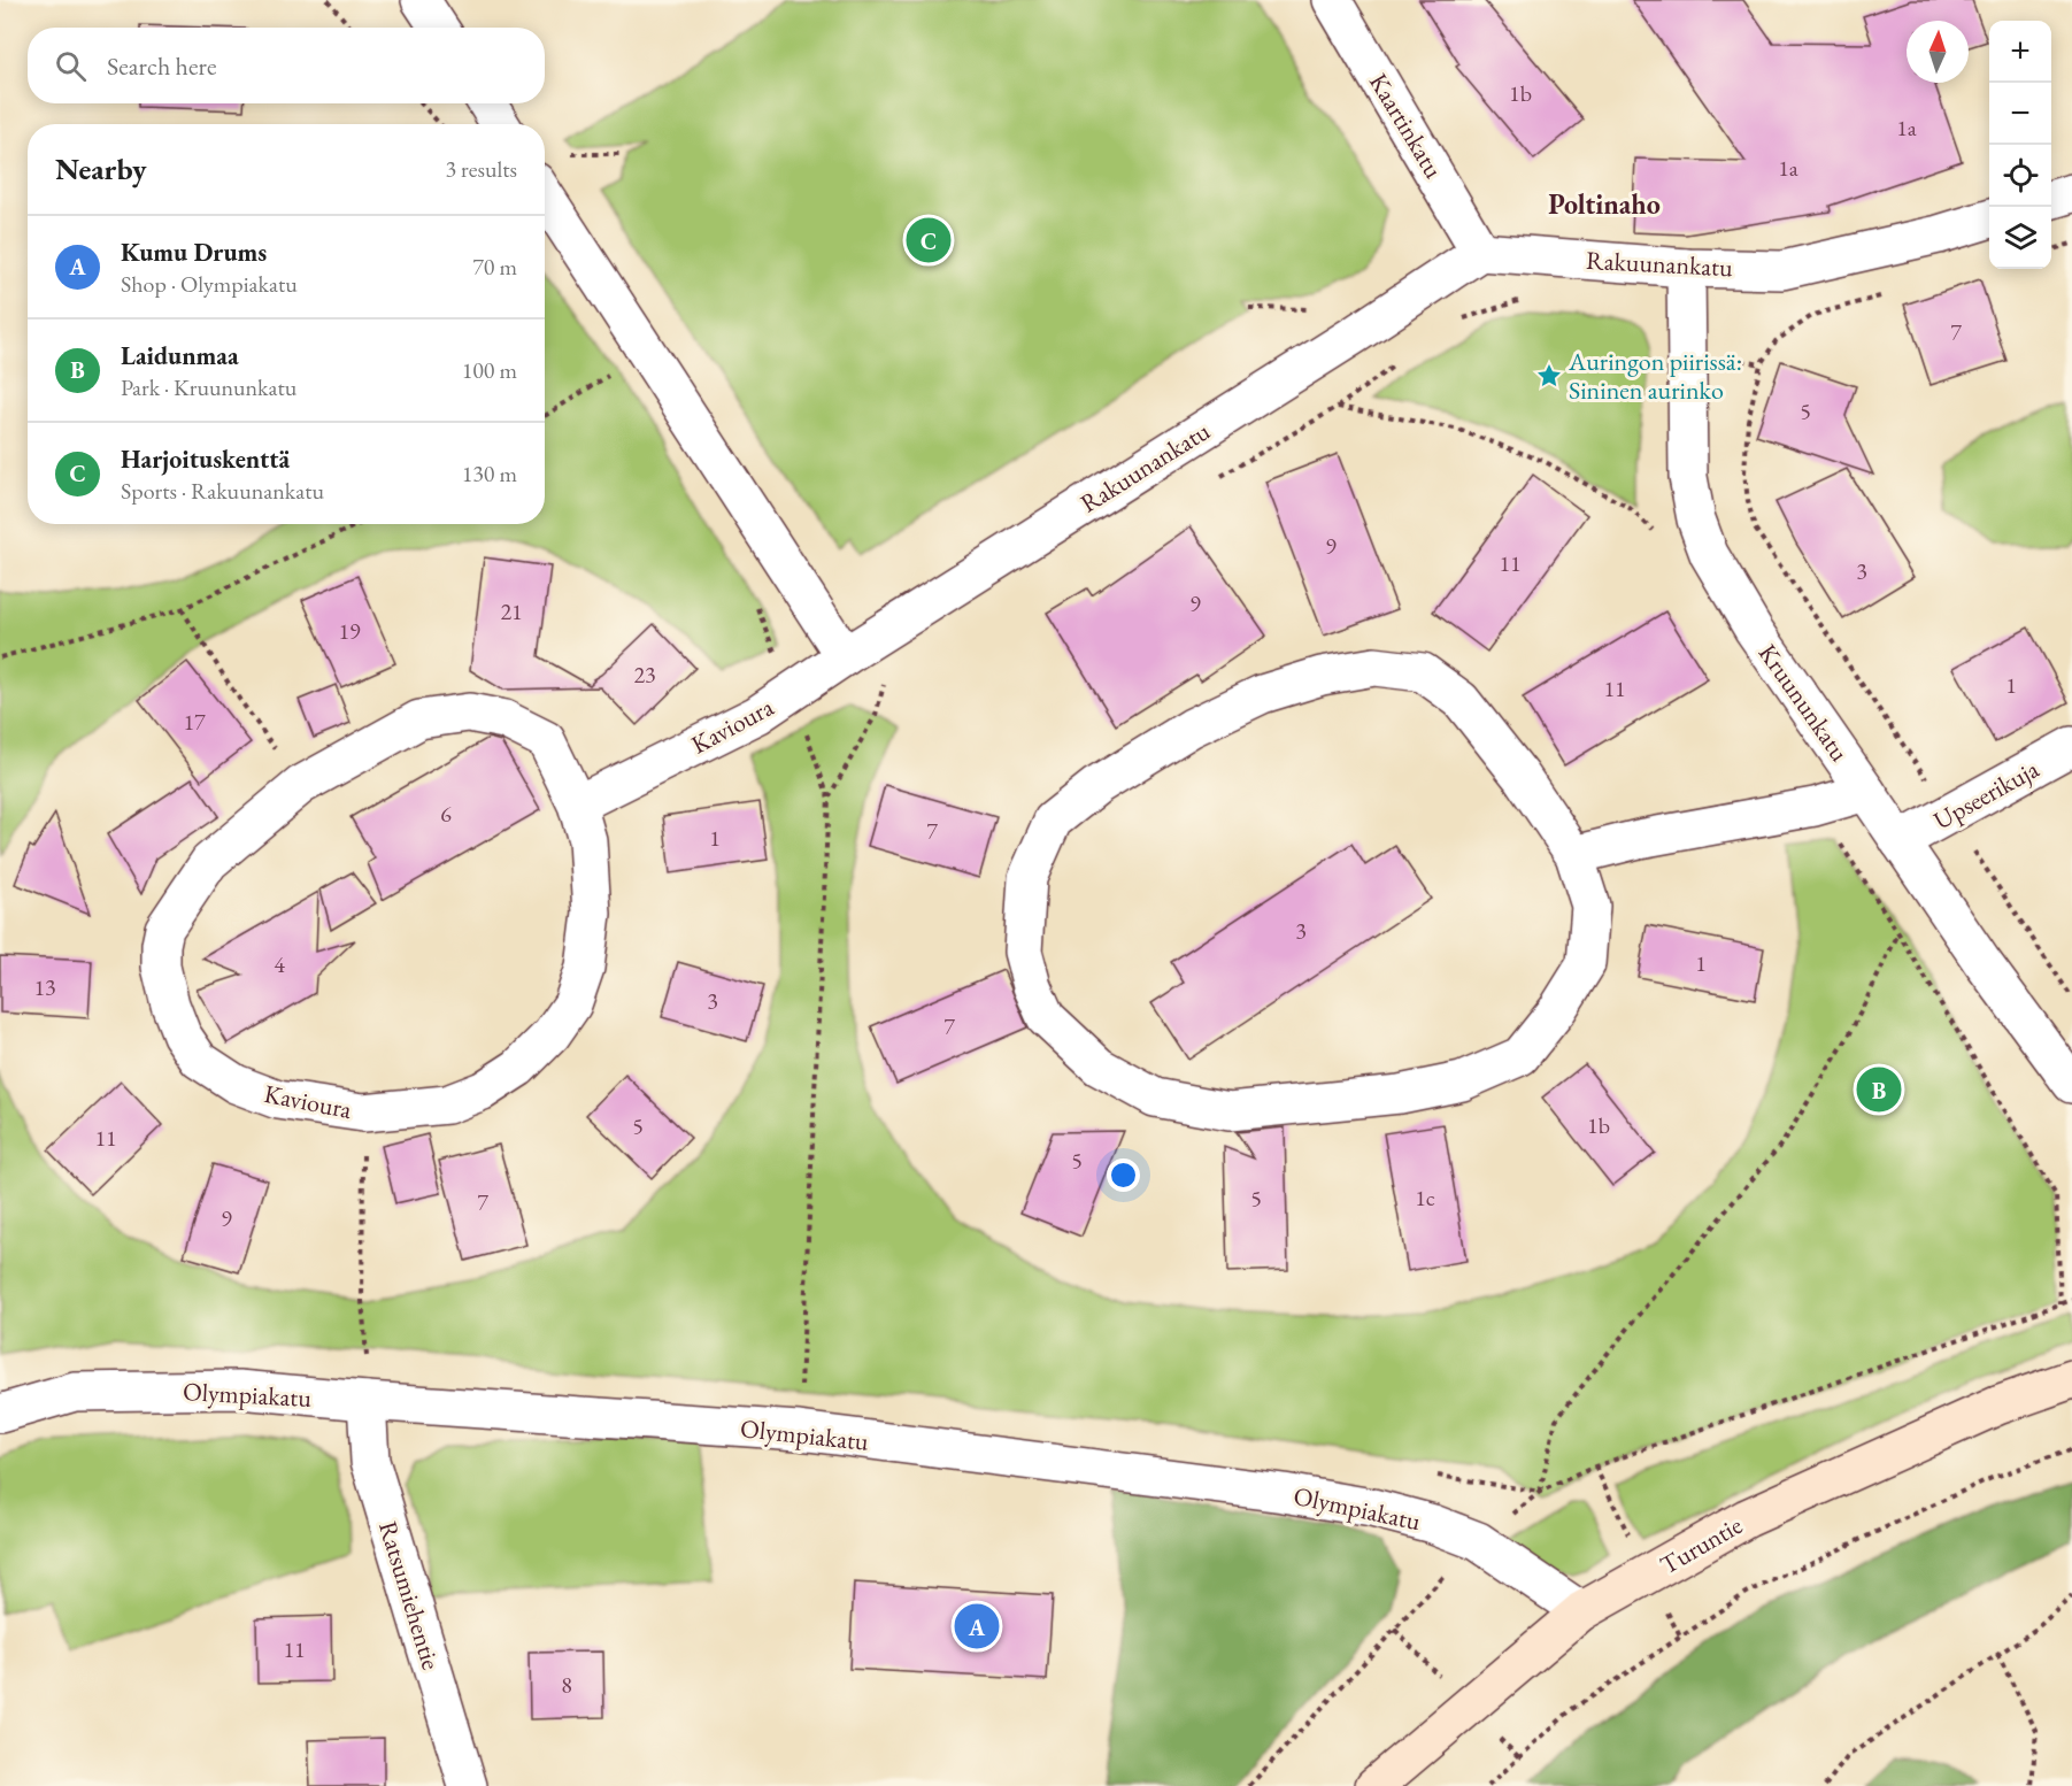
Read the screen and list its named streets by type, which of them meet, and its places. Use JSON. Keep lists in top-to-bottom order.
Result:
{
  "streets": {
    "main road": ["Turuntie"],
    "street": [
      "Kaartinkatu",
      "Rakuunankatu",
      "Kruununkatu",
      "Kavioura",
      "Upseerikuja",
      "Olympiakatu",
      "Ratsumiehentie"
    ]
  },
  "crossings": [
    ["Kaartinkatu", "Rakuunankatu"],
    ["Rakuunankatu", "Kruununkatu"],
    ["Rakuunankatu", "Kavioura"],
    ["Kruununkatu", "Upseerikuja"],
    ["Olympiakatu", "Turuntie"],
    ["Olympiakatu", "Ratsumiehentie"]
  ],
  "districts": ["Poltinaho"],
  "places": {
    "place": ["Auringon piirissä: Sininen aurinko"]
  },
  "house_numbers": [
    "1b",
    "1a",
    "1a",
    "7",
    "5",
    "9",
    "11",
    "3",
    "9",
    "21",
    "19",
    "23",
    "1",
    "11",
    "17",
    "6",
    "7",
    "1",
    "3",
    "1",
    "4",
    "13",
    "3",
    "7",
    "1b",
    "5",
    "11",
    "5",
    "1c",
    "5",
    "7",
    "9",
    "11",
    "8"
  ],
  "north": "top",
  "page": {
    "map_buttons": ["+", "−"],
    "search": "Search here",
    "heading": ["Nearby", "3 results"],
    "list": [
      {
        "mark": "A",
        "name": "Kumu Drums",
        "note": "Shop · Olympiakatu",
        "value": "70 m"
      },
      {
        "mark": "B",
        "name": "Laidunmaa",
        "note": "Park · Kruununkatu",
        "value": "100 m"
      },
      {
        "mark": "C",
        "name": "Harjoituskenttä",
        "note": "Sports · Rakuunankatu",
        "value": "130 m"
      }
    ],
    "pins": ["C", "B", "A"]
  }
}
